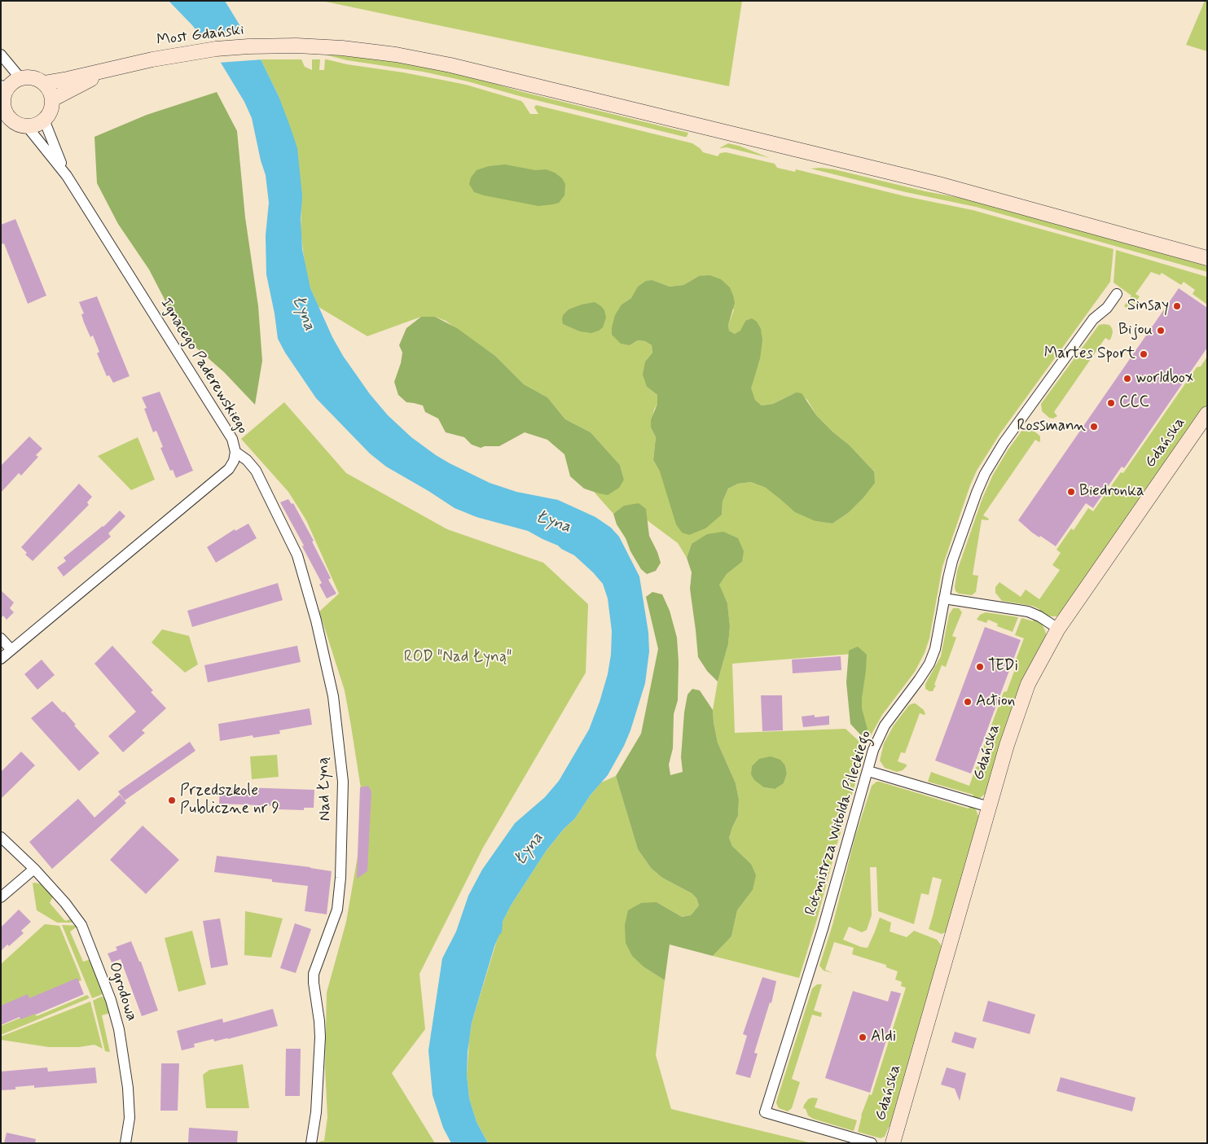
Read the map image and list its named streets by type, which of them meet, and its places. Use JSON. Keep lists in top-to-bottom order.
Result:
{
  "streets": {
    "main road": ["Most Gdański", "Gdańska"],
    "street": [
      "Ignacego Paderewskiego",
      "Nad Łyną",
      "Rotmistrza Witolda Pileckiego",
      "Ogrodowa"
    ]
  },
  "crossings": [
    ["Ignacego Paderewskiego", "Nad Łyną"]
  ],
  "water": ["Łyna"],
  "parks": ["ROD \"Nad Łyną\""],
  "places": [
    "Sinsay",
    "Bijou",
    "Martes Sport",
    "worldbox",
    "CCC",
    "Rossmann",
    "Biedronka",
    "TEDi",
    "Action",
    "Przedszkole Publiczne nr 9",
    "Aldi"
  ]
}
